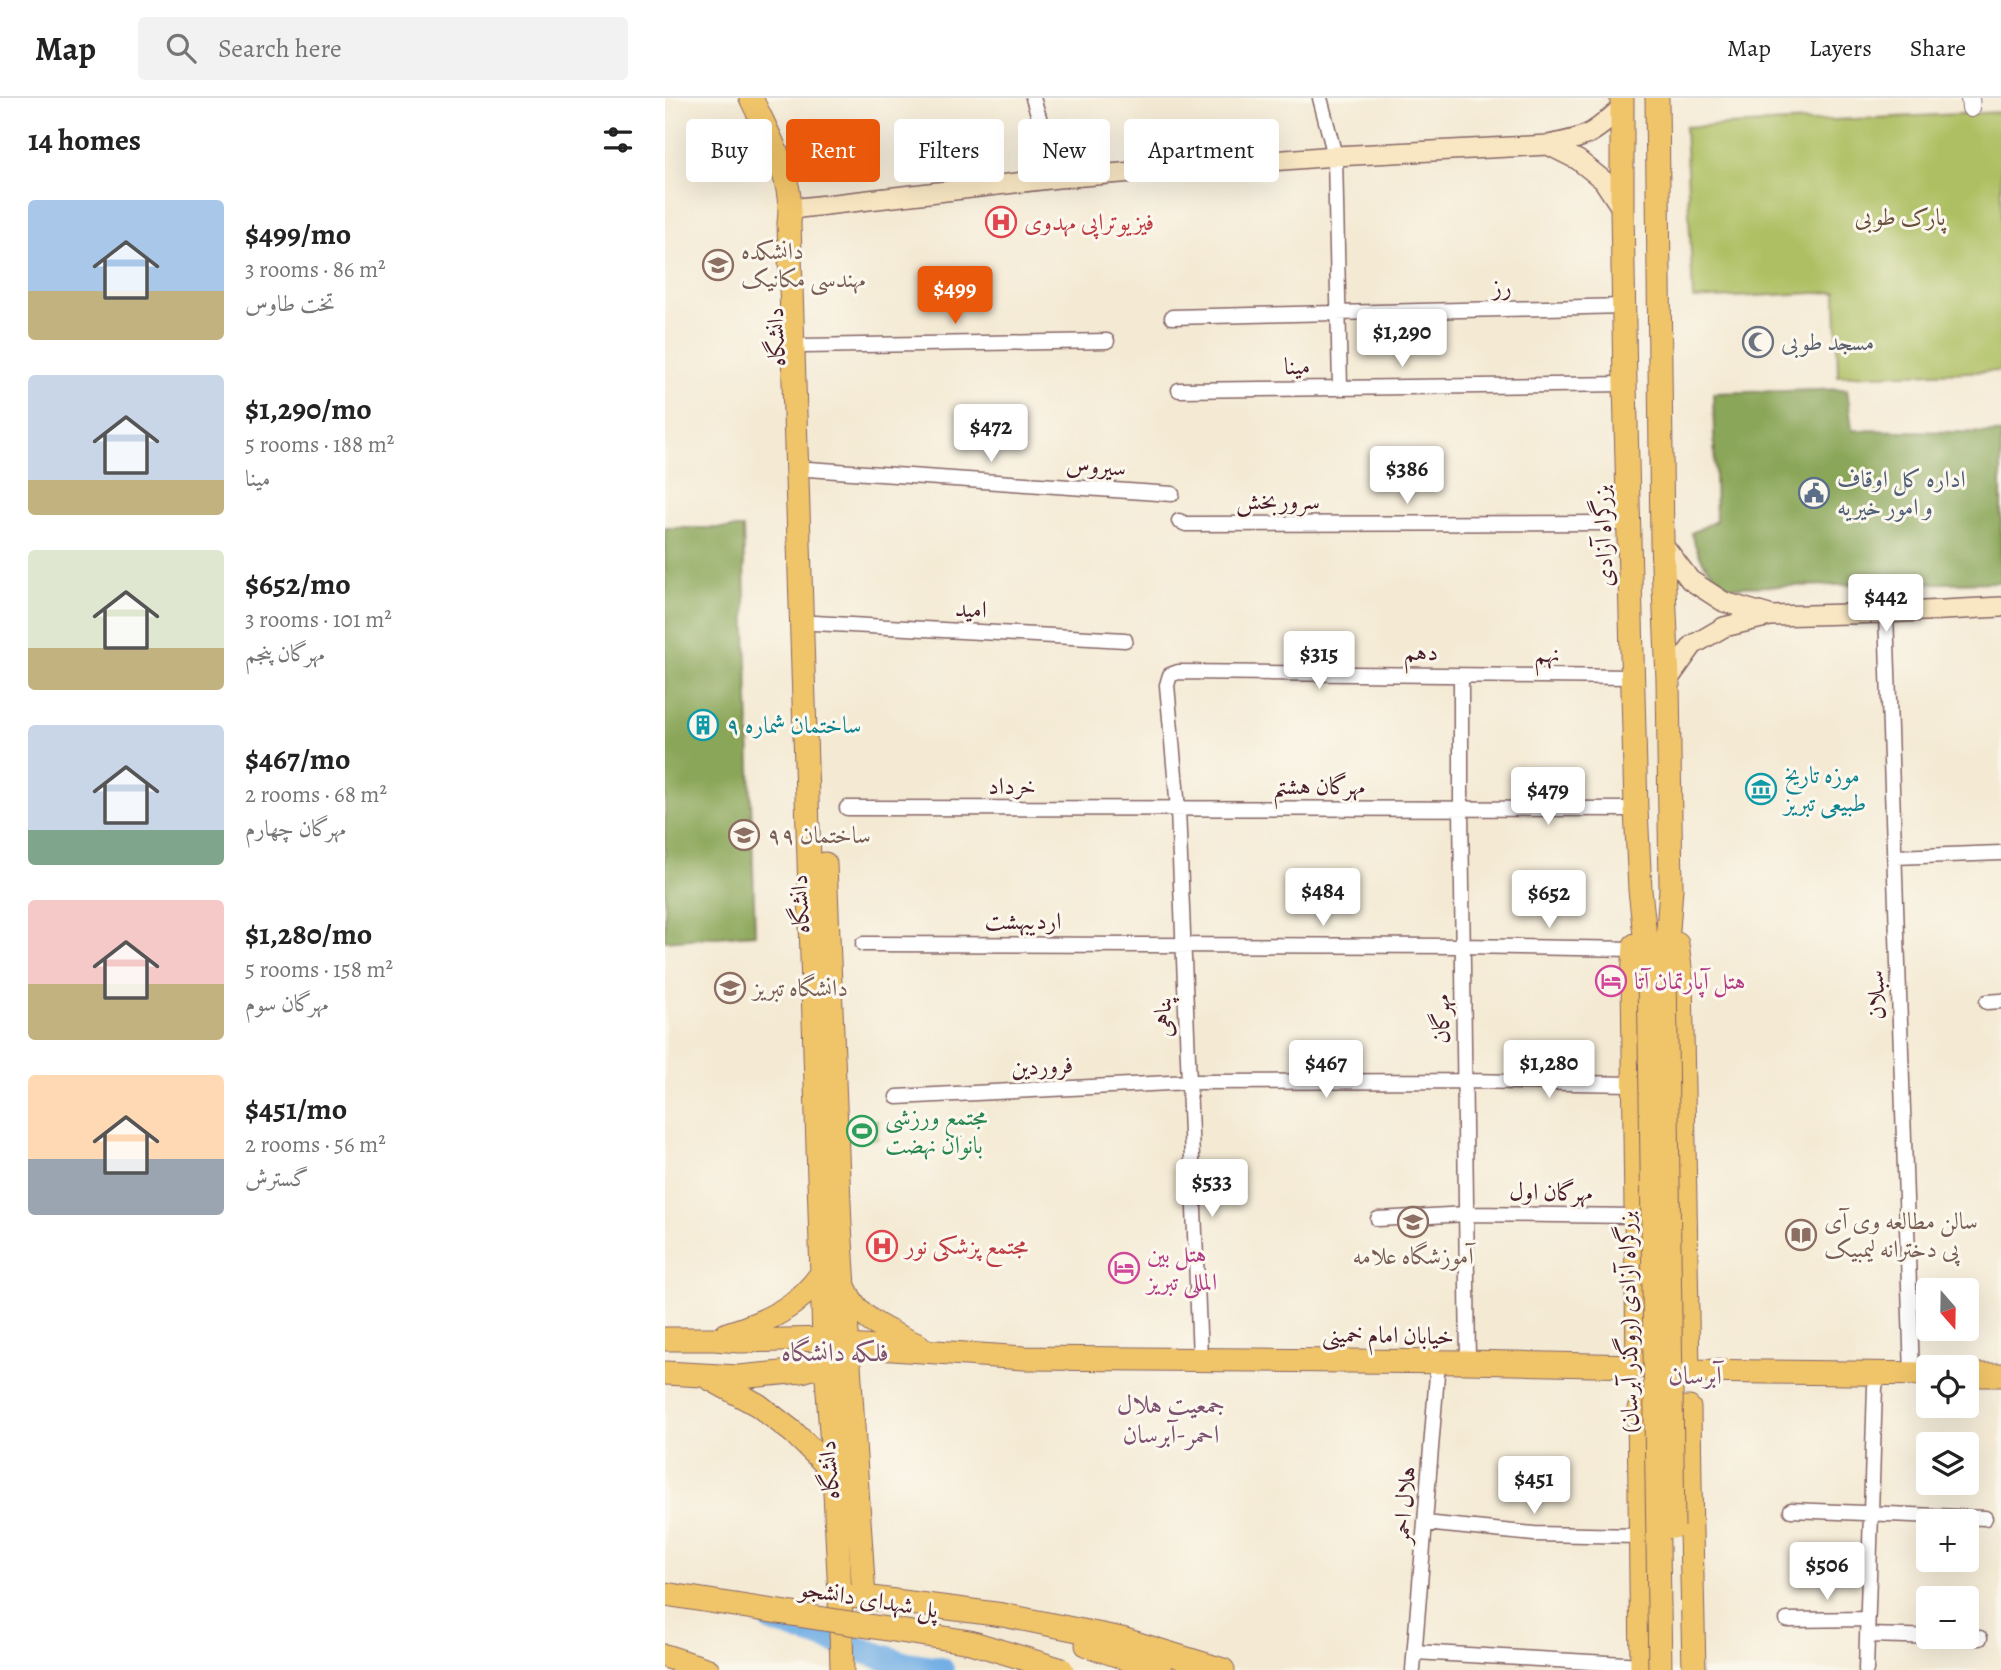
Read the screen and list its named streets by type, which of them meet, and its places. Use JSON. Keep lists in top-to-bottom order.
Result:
{
  "streets": {
    "main road": [
      "دانشگاه",
      "بزرگراه آزادی",
      "بزرگراه آزادی (روگذر آبرسان)",
      "خیابان امام خمینی",
      "پل شهدای دانشجو"
    ],
    "street": [
      "رز",
      "مینا",
      "سیروس",
      "سروربخش",
      "امید",
      "دهم",
      "نهم",
      "خرداد",
      "مهرگان هشتم",
      "اردیبهشت",
      "سبلان",
      "پناهی",
      "مهرگان",
      "فروردین",
      "مهرگان اول",
      "هلال احمر"
    ]
  },
  "crossings": [
    ["رز", "بزرگراه آزادی"],
    ["دانشگاه", "سیروس"],
    ["دانشگاه", "امید"],
    ["دانشگاه", "خیابان امام خمینی"],
    ["مینا", "بزرگراه آزادی"],
    ["سروربخش", "بزرگراه آزادی"],
    ["بزرگراه آزادی", "نهم"],
    ["بزرگراه آزادی", "مهرگان هشتم"],
    ["بزرگراه آزادی", "بزرگراه آزادی (روگذر آبرسان)"],
    ["دهم", "نهم"],
    ["دهم", "پناهی"],
    ["دهم", "مهرگان"],
    ["نهم", "مهرگان"],
    ["خرداد", "مهرگان هشتم"],
    ["خرداد", "پناهی"],
    ["مهرگان هشتم", "پناهی"],
    ["مهرگان هشتم", "مهرگان"],
    ["اردیبهشت", "پناهی"],
    ["اردیبهشت", "مهرگان"],
    ["پناهی", "فروردین"],
    ["پناهی", "خیابان امام خمینی"],
    ["مهرگان", "فروردین"],
    ["مهرگان", "مهرگان اول"],
    ["مهرگان", "خیابان امام خمینی"],
    ["خیابان امام خمینی", "هلال احمر"]
  ],
  "districts": ["فلکه دانشگاه", "آبرسان", "جمعیت هلال احمر-آبرسان"],
  "parks": ["پارک طوبی"],
  "places": {
    "hospital": ["فیزیوتراپی مهدوی", "مجتمع پزشکی نور"],
    "school or university": [
      "دانشکده مهندسی مکانیک",
      "ساختمان ۹۹",
      "دانشگاه تبریز",
      "آموزشگاه علامه"
    ],
    "mosque": ["مسجد طوبی"],
    "public building": ["اداره کل اوقاف و امور خیریه"],
    "building": ["ساختمان شماره ۹"],
    "museum": ["موزه تاریخ طبیعی تبریز"],
    "hotel": ["هتل آپارتمان آتا", "هتل بین المللی تبریز"],
    "sports": ["مجتمع ورزشی بانوان نهضت"],
    "library": ["سالن مطالعه وی آی پی دخترانه لیمبیک"]
  },
  "north": "bottom",
  "page": {
    "header": "Map",
    "search": "Search here",
    "nav": ["Map", "Layers", "Share"],
    "heading": "14 homes",
    "chip": [
      "Buy",
      "Rent",
      "Filters",
      "New",
      "Apartment"
    ],
    "list": [
      {
        "name": "$499/mo",
        "note": "3 rooms · 86 m² · تخت طاوس"
      },
      {
        "name": "$1,290/mo",
        "note": "5 rooms · 188 m² · مینا"
      },
      {
        "name": "$652/mo",
        "note": "3 rooms · 101 m² · مهرگان پنجم"
      },
      {
        "name": "$467/mo",
        "note": "2 rooms · 68 m² · مهرگان چهارم"
      },
      {
        "name": "$1,280/mo",
        "note": "5 rooms · 158 m² · مهرگان سوم"
      },
      {
        "name": "$451/mo",
        "note": "2 rooms · 56 m² · گسترش"
      }
    ],
    "price": [
      "$499",
      "$1,290",
      "$472",
      "$386",
      "$442",
      "$315",
      "$479",
      "$484",
      "$652",
      "$467",
      "$1,280",
      "$533",
      "$451",
      "$506"
    ],
    "map_buttons": ["+", "−"]
  }
}
